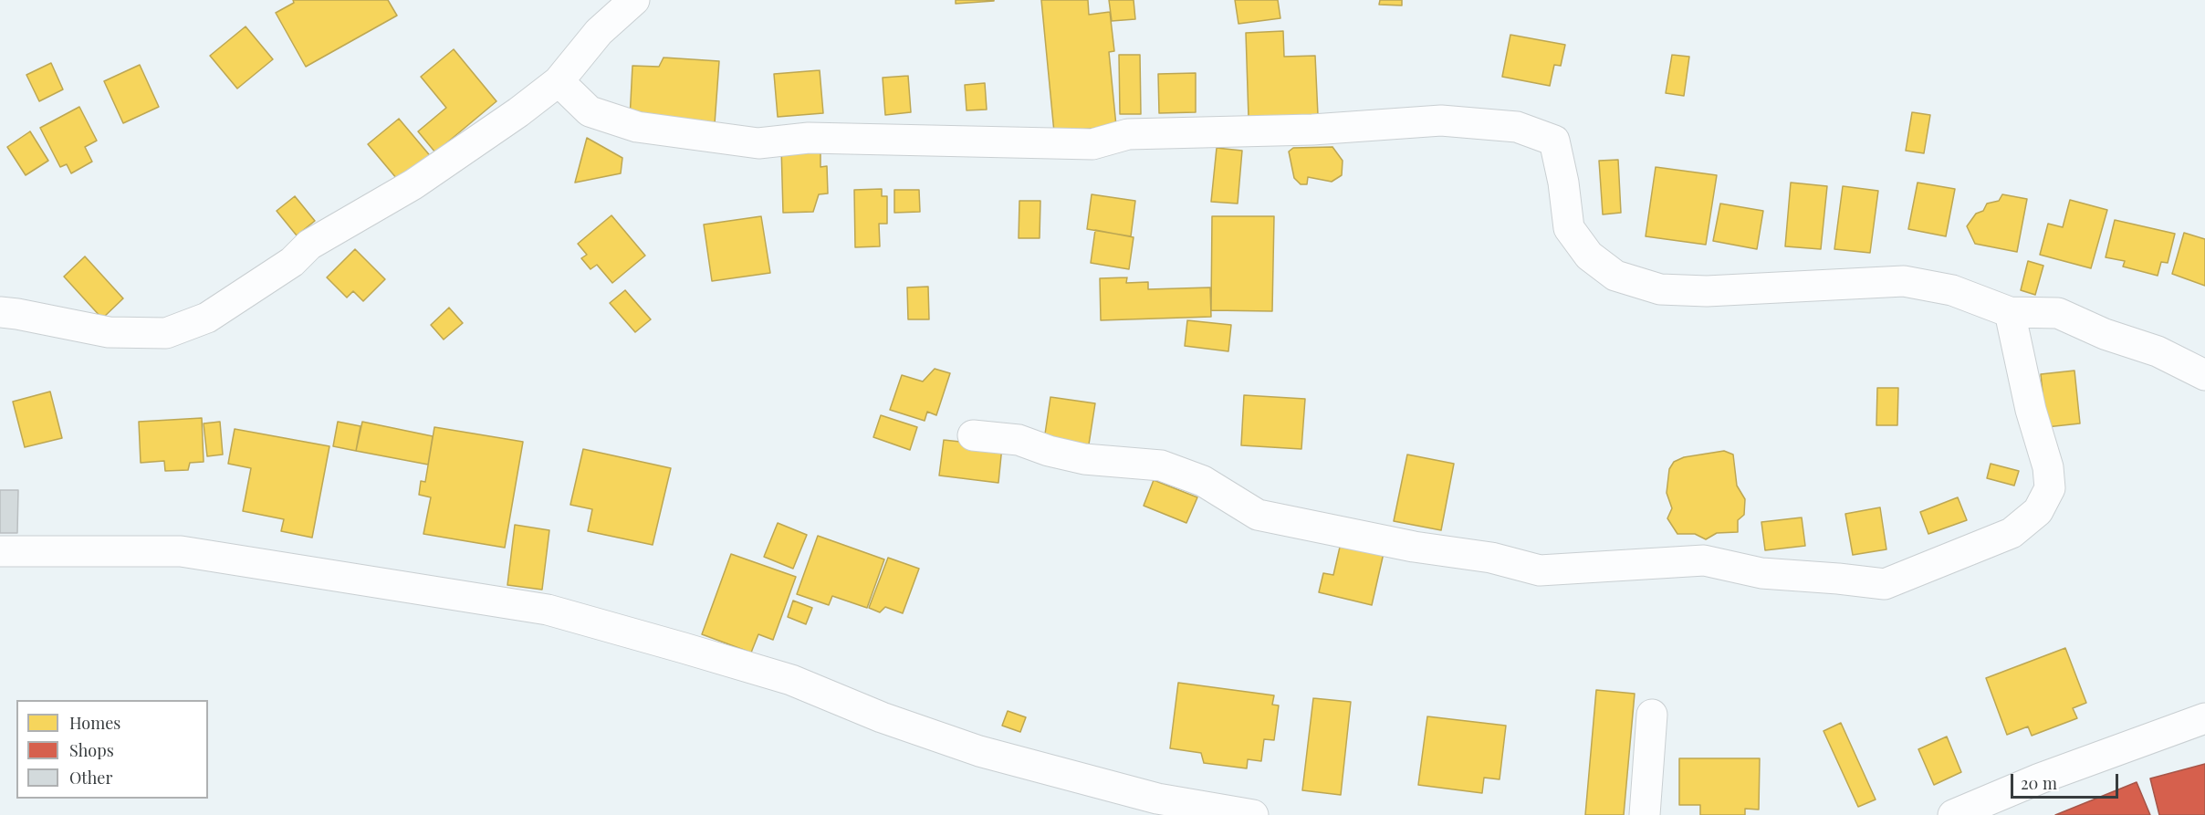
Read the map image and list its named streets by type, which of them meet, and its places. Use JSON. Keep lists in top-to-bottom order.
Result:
{
  "legend": ["Homes", "Shops", "Other"],
  "scale_bar": "20 m"
}
